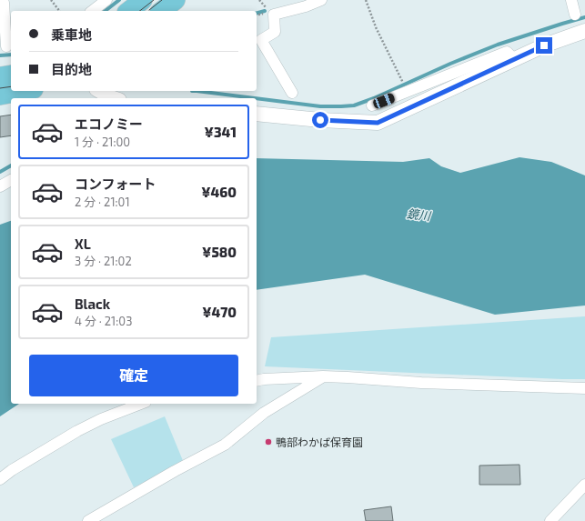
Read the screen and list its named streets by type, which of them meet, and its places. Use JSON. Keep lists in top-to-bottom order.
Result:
{
  "water": ["鏡川"],
  "places": ["鴨部わかば保育園"],
  "page": {
    "banner": ["乗車地", "目的地"],
    "list": [
      {
        "name": "エコノミー",
        "note": "1 分 · 21:00",
        "value": "¥341"
      },
      {
        "name": "コンフォート",
        "note": "2 分 · 21:01",
        "value": "¥460"
      },
      {
        "name": "XL",
        "note": "3 分 · 21:02",
        "value": "¥580"
      },
      {
        "name": "Black",
        "note": "4 分 · 21:03",
        "value": "¥470"
      }
    ],
    "buttons": "確定"
  }
}
